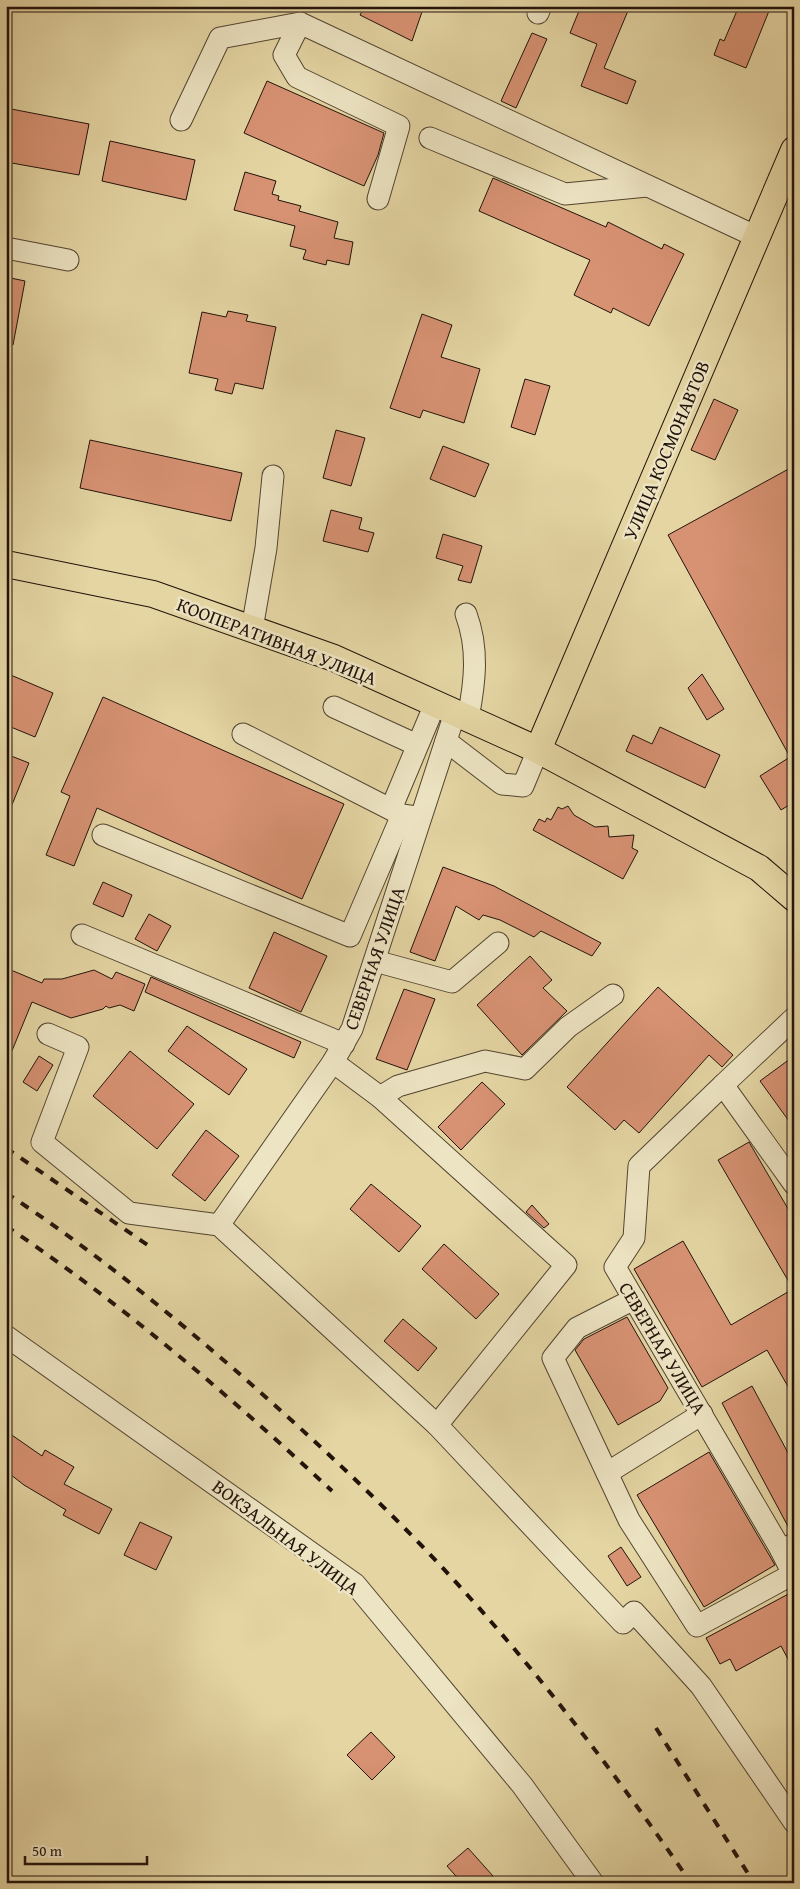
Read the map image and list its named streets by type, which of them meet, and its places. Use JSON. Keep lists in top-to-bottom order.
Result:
{
  "streets": {
    "main road": ["УЛИЦА КОСМОНАВТОВ", "КООПЕРАТИВНАЯ УЛИЦА"],
    "street": ["СЕВЕРНАЯ УЛИЦА", "ВОКЗАЛЬНАЯ УЛИЦА"]
  },
  "crossings": [
    ["УЛИЦА КОСМОНАВТОВ", "КООПЕРАТИВНАЯ УЛИЦА"],
    ["КООПЕРАТИВНАЯ УЛИЦА", "СЕВЕРНАЯ УЛИЦА"]
  ],
  "scale_bar": "50 m"
}
